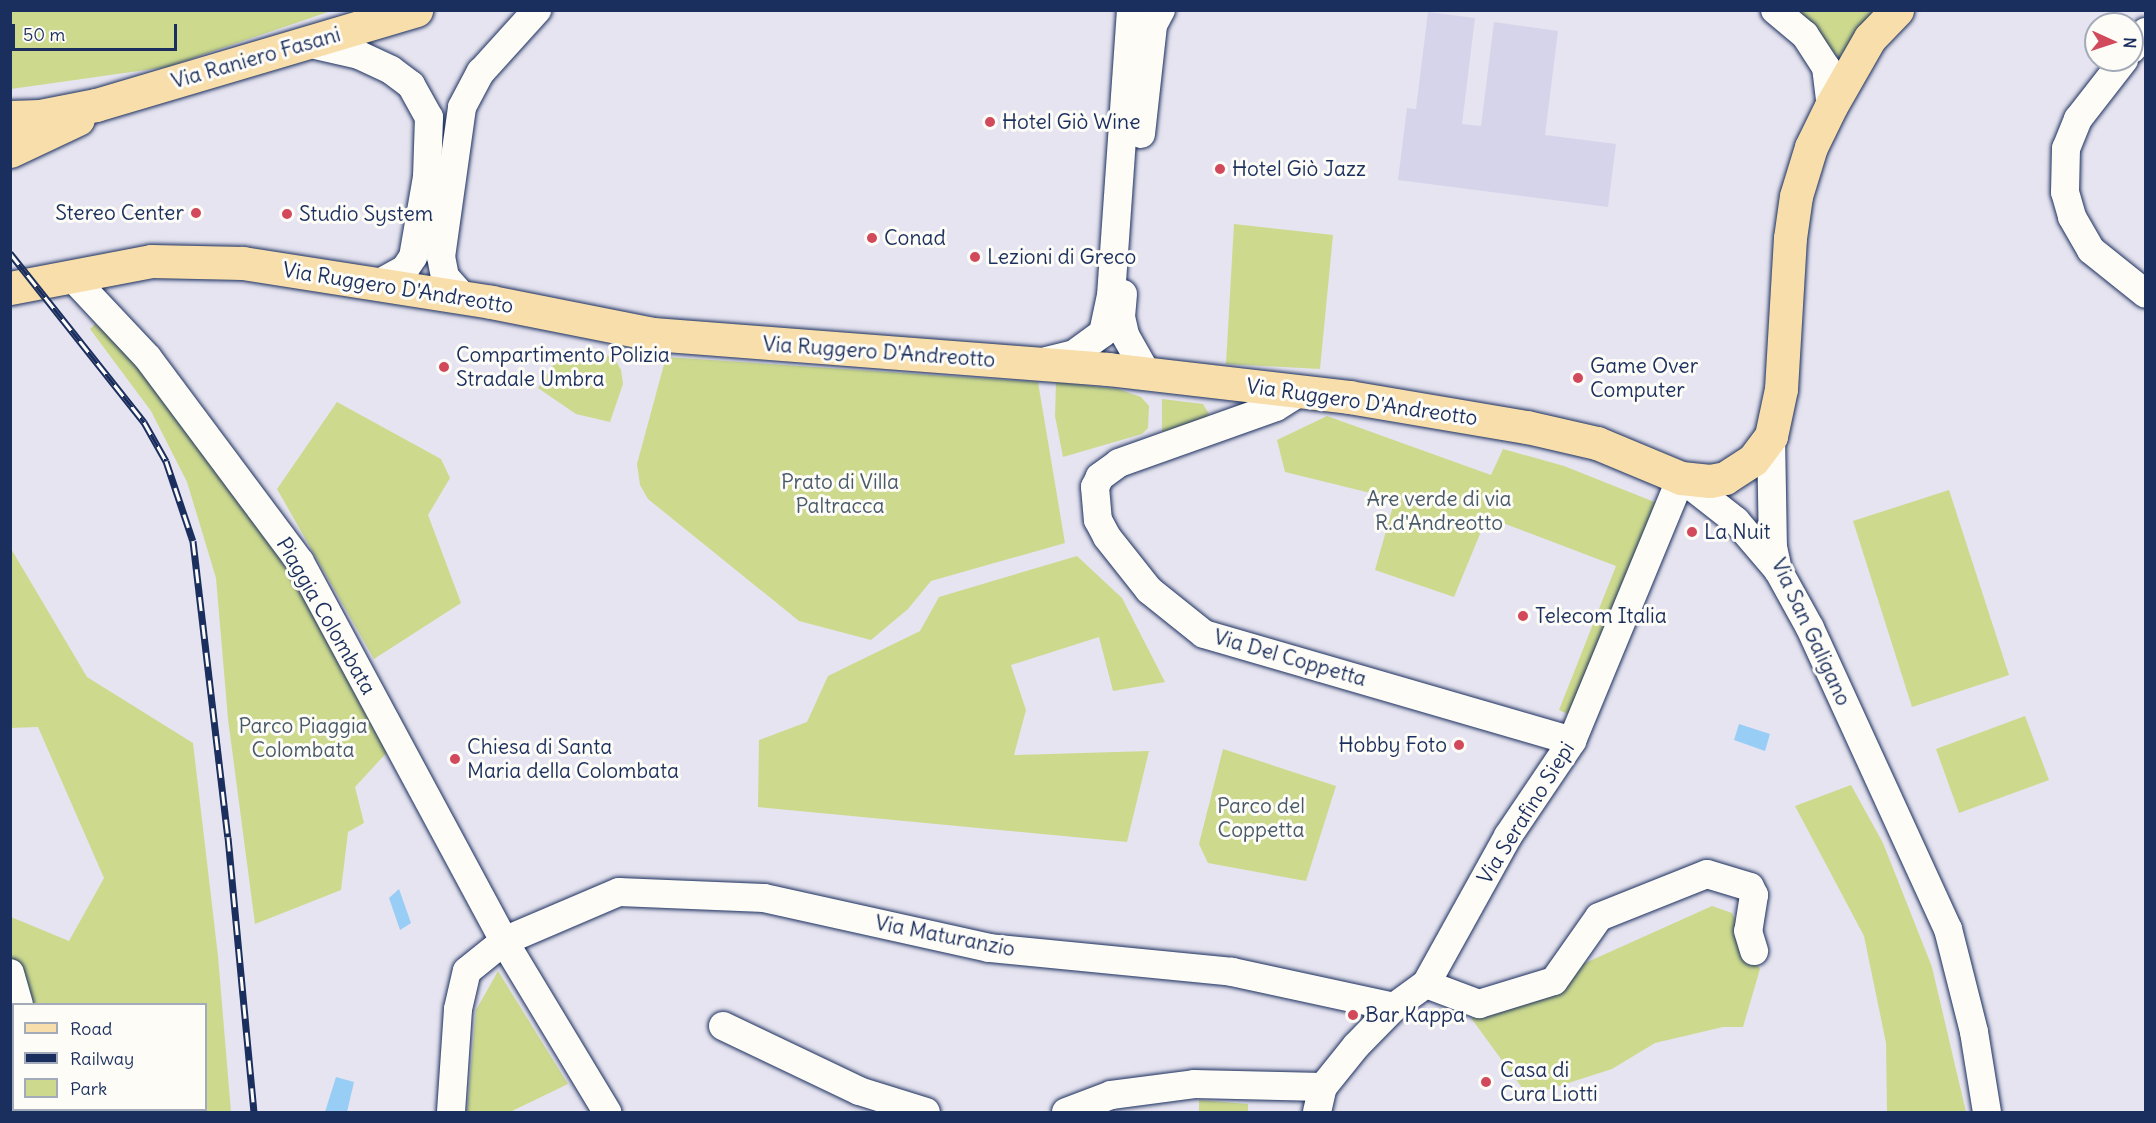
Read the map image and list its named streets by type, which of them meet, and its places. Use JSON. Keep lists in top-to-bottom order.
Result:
{
  "streets": {
    "main road": ["Via Raniero Fasani", "Via Ruggero D'Andreotto", "Via San Galigano"],
    "street": [
      "Piaggia Colombata",
      "Via Del Coppetta",
      "Via Serafino Siepi",
      "Via Maturanzio"
    ]
  },
  "crossings": [
    ["Via Ruggero D'Andreotto", "Piaggia Colombata"],
    ["Via Ruggero D'Andreotto", "Via San Galigano"],
    ["Via Ruggero D'Andreotto", "Via Del Coppetta"],
    ["Via Ruggero D'Andreotto", "Via Serafino Siepi"],
    ["Piaggia Colombata", "Via Maturanzio"],
    ["Via Del Coppetta", "Via Serafino Siepi"],
    ["Via Serafino Siepi", "Via Maturanzio"]
  ],
  "parks": [
    "Prato di Villa Paltracca",
    "Are verde di via R.d'Andreotto",
    "Parco Piaggia Colombata",
    "Parco del Coppetta"
  ],
  "places": [
    "Hotel Giò Wine",
    "Hotel Giò Jazz",
    "Stereo Center",
    "Studio System",
    "Conad",
    "Lezioni di Greco",
    "Compartimento Polizia Stradale Umbra",
    "Game Over Computer",
    "La Nuit",
    "Telecom Italia",
    "Hobby Foto",
    "Chiesa di Santa Maria della Colombata",
    "Bar Kappa",
    "Casa di Cura Liotti"
  ],
  "legend": ["Road", "Railway", "Park"],
  "scale_bar": "50 m",
  "north": "right"
}
